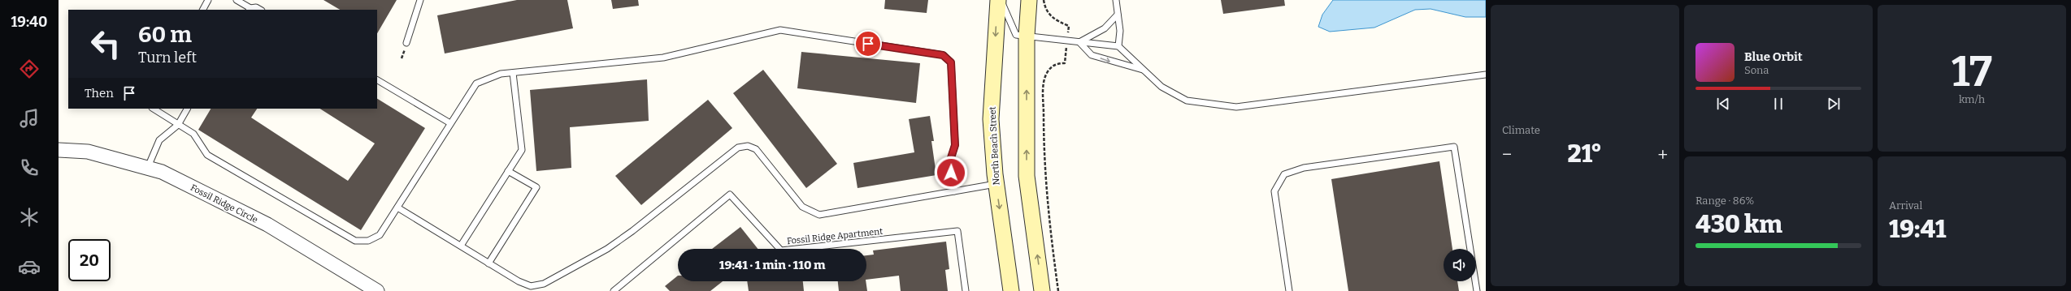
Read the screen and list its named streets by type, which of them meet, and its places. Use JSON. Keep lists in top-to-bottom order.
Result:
{
  "streets": {
    "main road": ["North Beach Street"],
    "street": ["Fossil Ridge Circle"],
    "lane": ["Fossil Ridge Apartment"]
  },
  "page": {
    "tabs": "19:40",
    "tile": [
      "Climate",
      ["17", "km/h"],
      ["Range · 86%", "430 km"],
      ["Arrival", "19:41"]
    ],
    "turn": ["60 m", "Turn left"],
    "song": ["Blue Orbit", "Sona"],
    "then": "Then",
    "heat": ["−", "21°", "+"],
    "limit": "20",
    "trip": "19:41 · 1 min · 110 m"
  }
}
